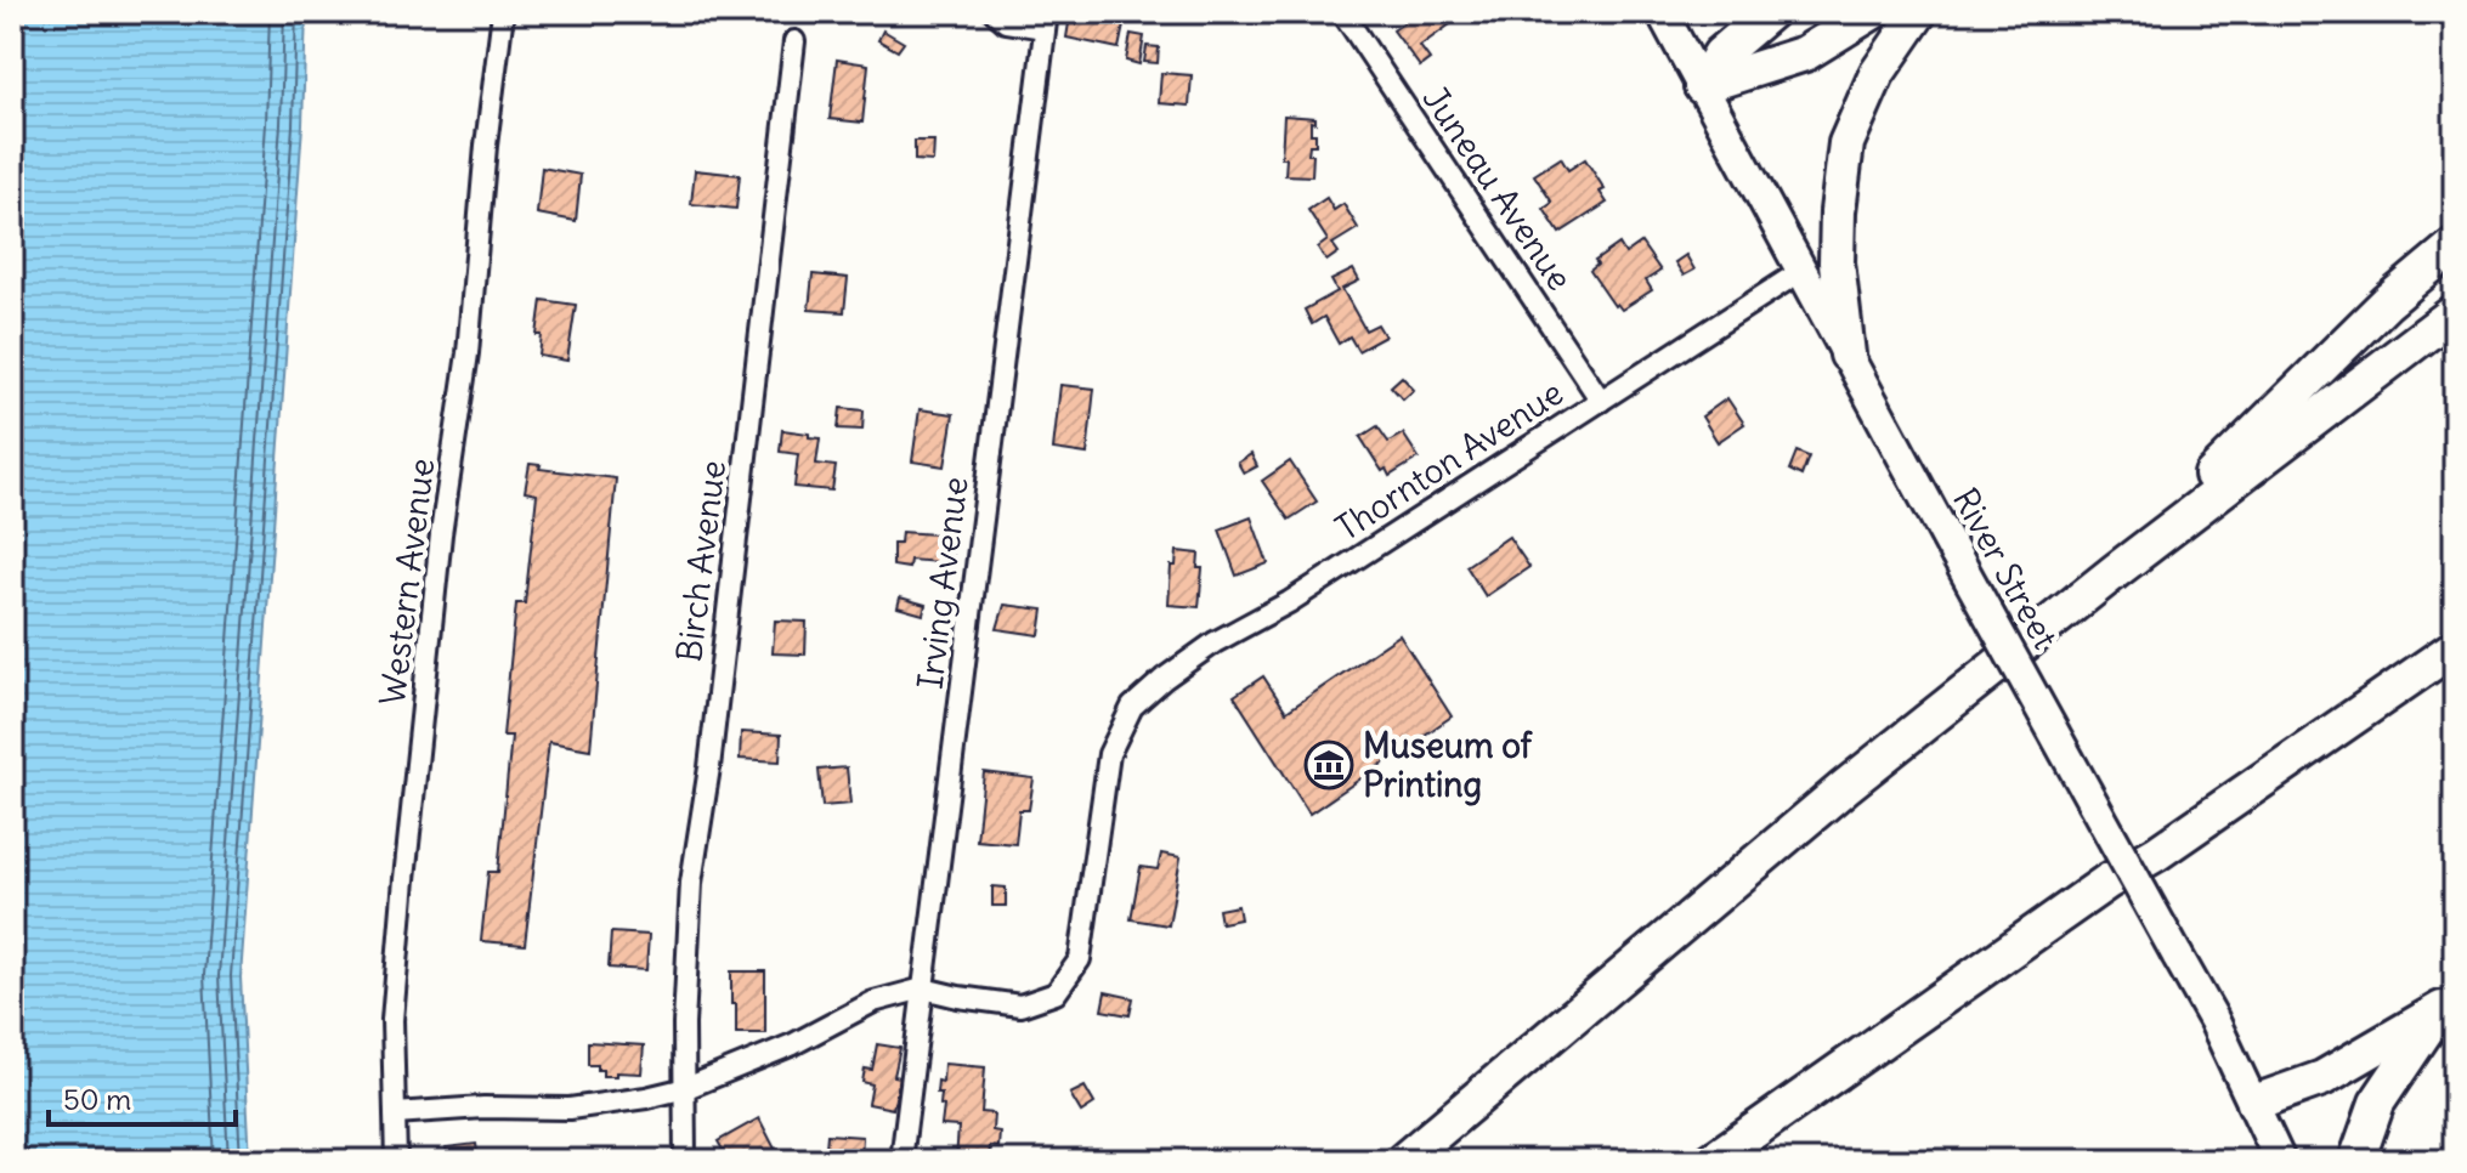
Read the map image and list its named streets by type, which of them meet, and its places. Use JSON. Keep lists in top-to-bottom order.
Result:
{
  "streets": {
    "main road": ["River Street"],
    "street": [
      "Juneau Avenue",
      "Thornton Avenue",
      "Birch Avenue",
      "Western Avenue",
      "Irving Avenue"
    ]
  },
  "crossings": [
    ["Juneau Avenue", "Thornton Avenue"],
    ["Thornton Avenue", "River Street"],
    ["Thornton Avenue", "Irving Avenue"]
  ],
  "places": {
    "museum": ["Museum of Printing"]
  },
  "scale_bar": "50 m"
}
